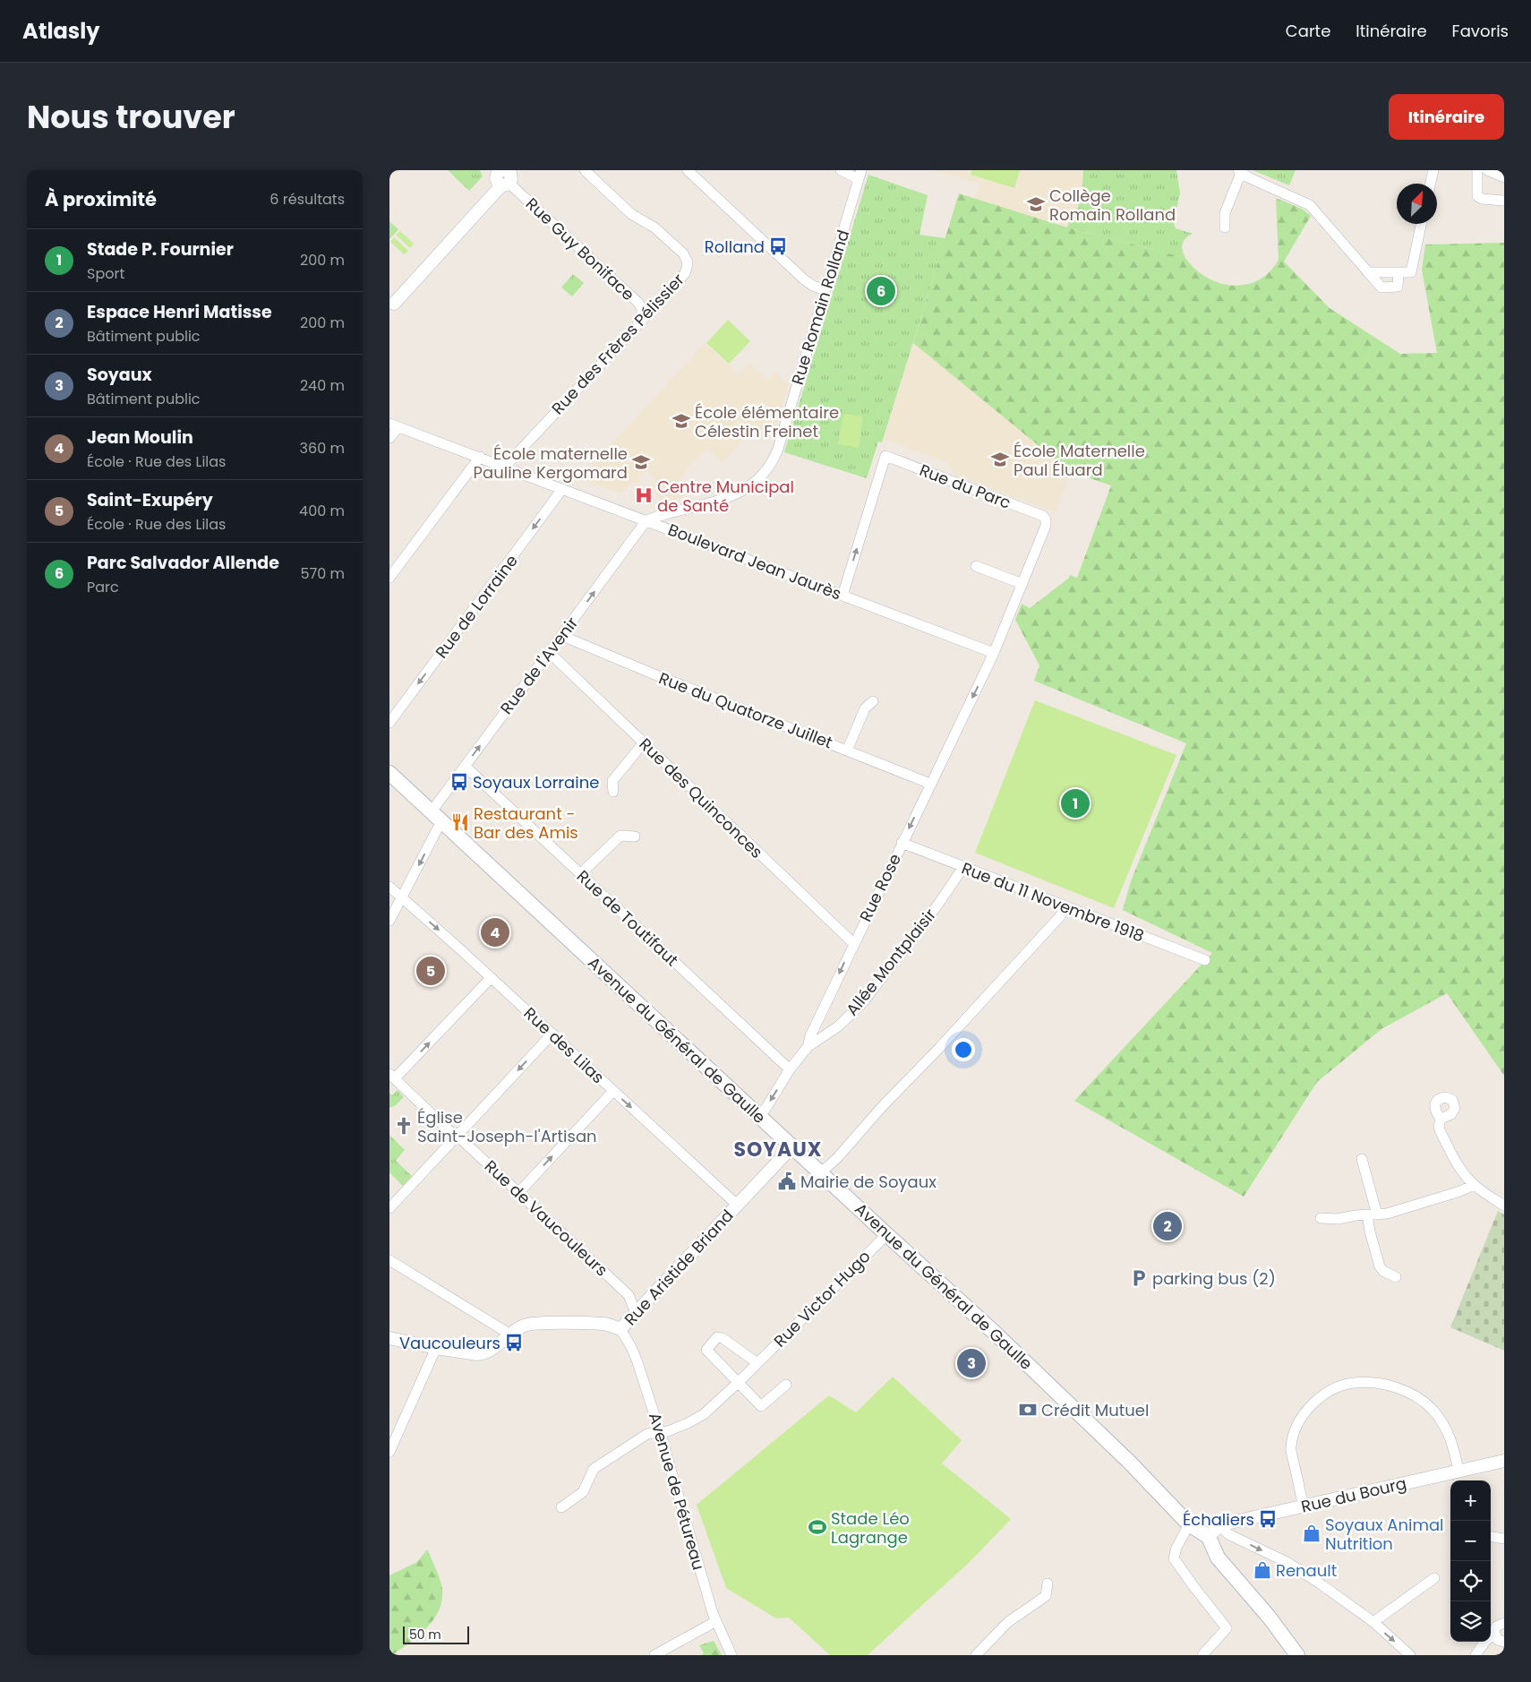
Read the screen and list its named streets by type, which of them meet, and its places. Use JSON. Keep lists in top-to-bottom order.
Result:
{
  "streets": {
    "main road": ["Avenue du Général de Gaulle"],
    "street": [
      "Rue Guy Boniface",
      "Rue Romain Rolland",
      "Rue des Frères Pélissier",
      "Rue du Parc",
      "Boulevard Jean Jaurès",
      "Rue de Lorraine",
      "Rue de l'Avenir",
      "Rue du Quatorze Juillet",
      "Rue des Quinconces",
      "Rue Rose",
      "Rue du 11 Novembre 1918",
      "Rue de Toutifaut",
      "Allée Montplaisir",
      "Rue des Lilas",
      "Rue de Vaucouleurs",
      "Rue Aristide Briand",
      "Rue Victor Hugo",
      "Avenue de Pétureau",
      "Rue du Bourg"
    ]
  },
  "crossings": [
    ["Rue Guy Boniface", "Rue des Frères Pélissier"],
    ["Rue Romain Rolland", "Boulevard Jean Jaurès"],
    ["Rue Romain Rolland", "Rue de l'Avenir"],
    ["Rue des Frères Pélissier", "Boulevard Jean Jaurès"],
    ["Rue du Parc", "Boulevard Jean Jaurès"],
    ["Rue du Parc", "Rue Rose"],
    ["Boulevard Jean Jaurès", "Rue de Lorraine"],
    ["Boulevard Jean Jaurès", "Rue de l'Avenir"],
    ["Boulevard Jean Jaurès", "Rue Rose"],
    ["Rue de l'Avenir", "Rue du Quatorze Juillet"],
    ["Rue de l'Avenir", "Rue des Quinconces"],
    ["Rue de l'Avenir", "Rue de Toutifaut"],
    ["Rue de l'Avenir", "Avenue du Général de Gaulle"],
    ["Rue de l'Avenir", "Rue des Lilas"],
    ["Rue du Quatorze Juillet", "Rue Rose"],
    ["Rue des Quinconces", "Rue Rose"],
    ["Rue Rose", "Rue du 11 Novembre 1918"],
    ["Rue Rose", "Rue de Toutifaut"],
    ["Rue Rose", "Allée Montplaisir"],
    ["Rue Rose", "Avenue du Général de Gaulle"],
    ["Rue du 11 Novembre 1918", "Allée Montplaisir"],
    ["Avenue du Général de Gaulle", "Rue Aristide Briand"],
    ["Avenue du Général de Gaulle", "Rue Victor Hugo"],
    ["Rue des Lilas", "Rue Aristide Briand"],
    ["Rue de Vaucouleurs", "Rue Aristide Briand"],
    ["Rue Aristide Briand", "Avenue de Pétureau"],
    ["Rue Victor Hugo", "Avenue de Pétureau"]
  ],
  "one_way": ["Rue Rose", "Rue des Lilas"],
  "districts": ["SOYAUX"],
  "places": {
    "school or university": [
      "Collège Romain Rolland",
      "École élémentaire Célestin Freinet",
      "École Maternelle Paul Éluard",
      "École maternelle Pauline Kergomard"
    ],
    "bus stop": [
      "Rolland",
      "Soyaux Lorraine",
      "Vaucouleurs",
      "Échaliers"
    ],
    "hospital": ["Centre Municipal de Santé"],
    "restaurant": ["Restaurant - Bar des Amis"],
    "church": ["Église Saint-Joseph-l'Artisan"],
    "public building": ["Mairie de Soyaux"],
    "parking": ["parking bus (2)"],
    "bank": ["Crédit Mutuel"],
    "sports": ["Stade Léo Lagrange"],
    "shop": ["Soyaux Animal Nutrition", "Renault"]
  },
  "scale_bar": "50 m",
  "north": "top right",
  "page": {
    "header": "Atlasly",
    "nav": ["Carte", "Itinéraire", "Favoris"],
    "title": "Nous trouver",
    "buttons": "Itinéraire",
    "heading": ["À proximité", "6 résultats"],
    "list": [
      {
        "mark": "1",
        "name": "Stade P. Fournier",
        "note": "Sport",
        "value": "200 m"
      },
      {
        "mark": "2",
        "name": "Espace Henri Matisse",
        "note": "Bâtiment public",
        "value": "200 m"
      },
      {
        "mark": "3",
        "name": "Soyaux",
        "note": "Bâtiment public",
        "value": "240 m"
      },
      {
        "mark": "4",
        "name": "Jean Moulin",
        "note": "École · Rue des Lilas",
        "value": "360 m"
      },
      {
        "mark": "5",
        "name": "Saint-Exupéry",
        "note": "École · Rue des Lilas",
        "value": "400 m"
      },
      {
        "mark": "6",
        "name": "Parc Salvador Allende",
        "note": "Parc",
        "value": "570 m"
      }
    ],
    "pins": [
      "6",
      "1",
      "4",
      "5",
      "2",
      "3"
    ],
    "map_buttons": ["+", "−"],
    "scale": "50 m"
  }
}
